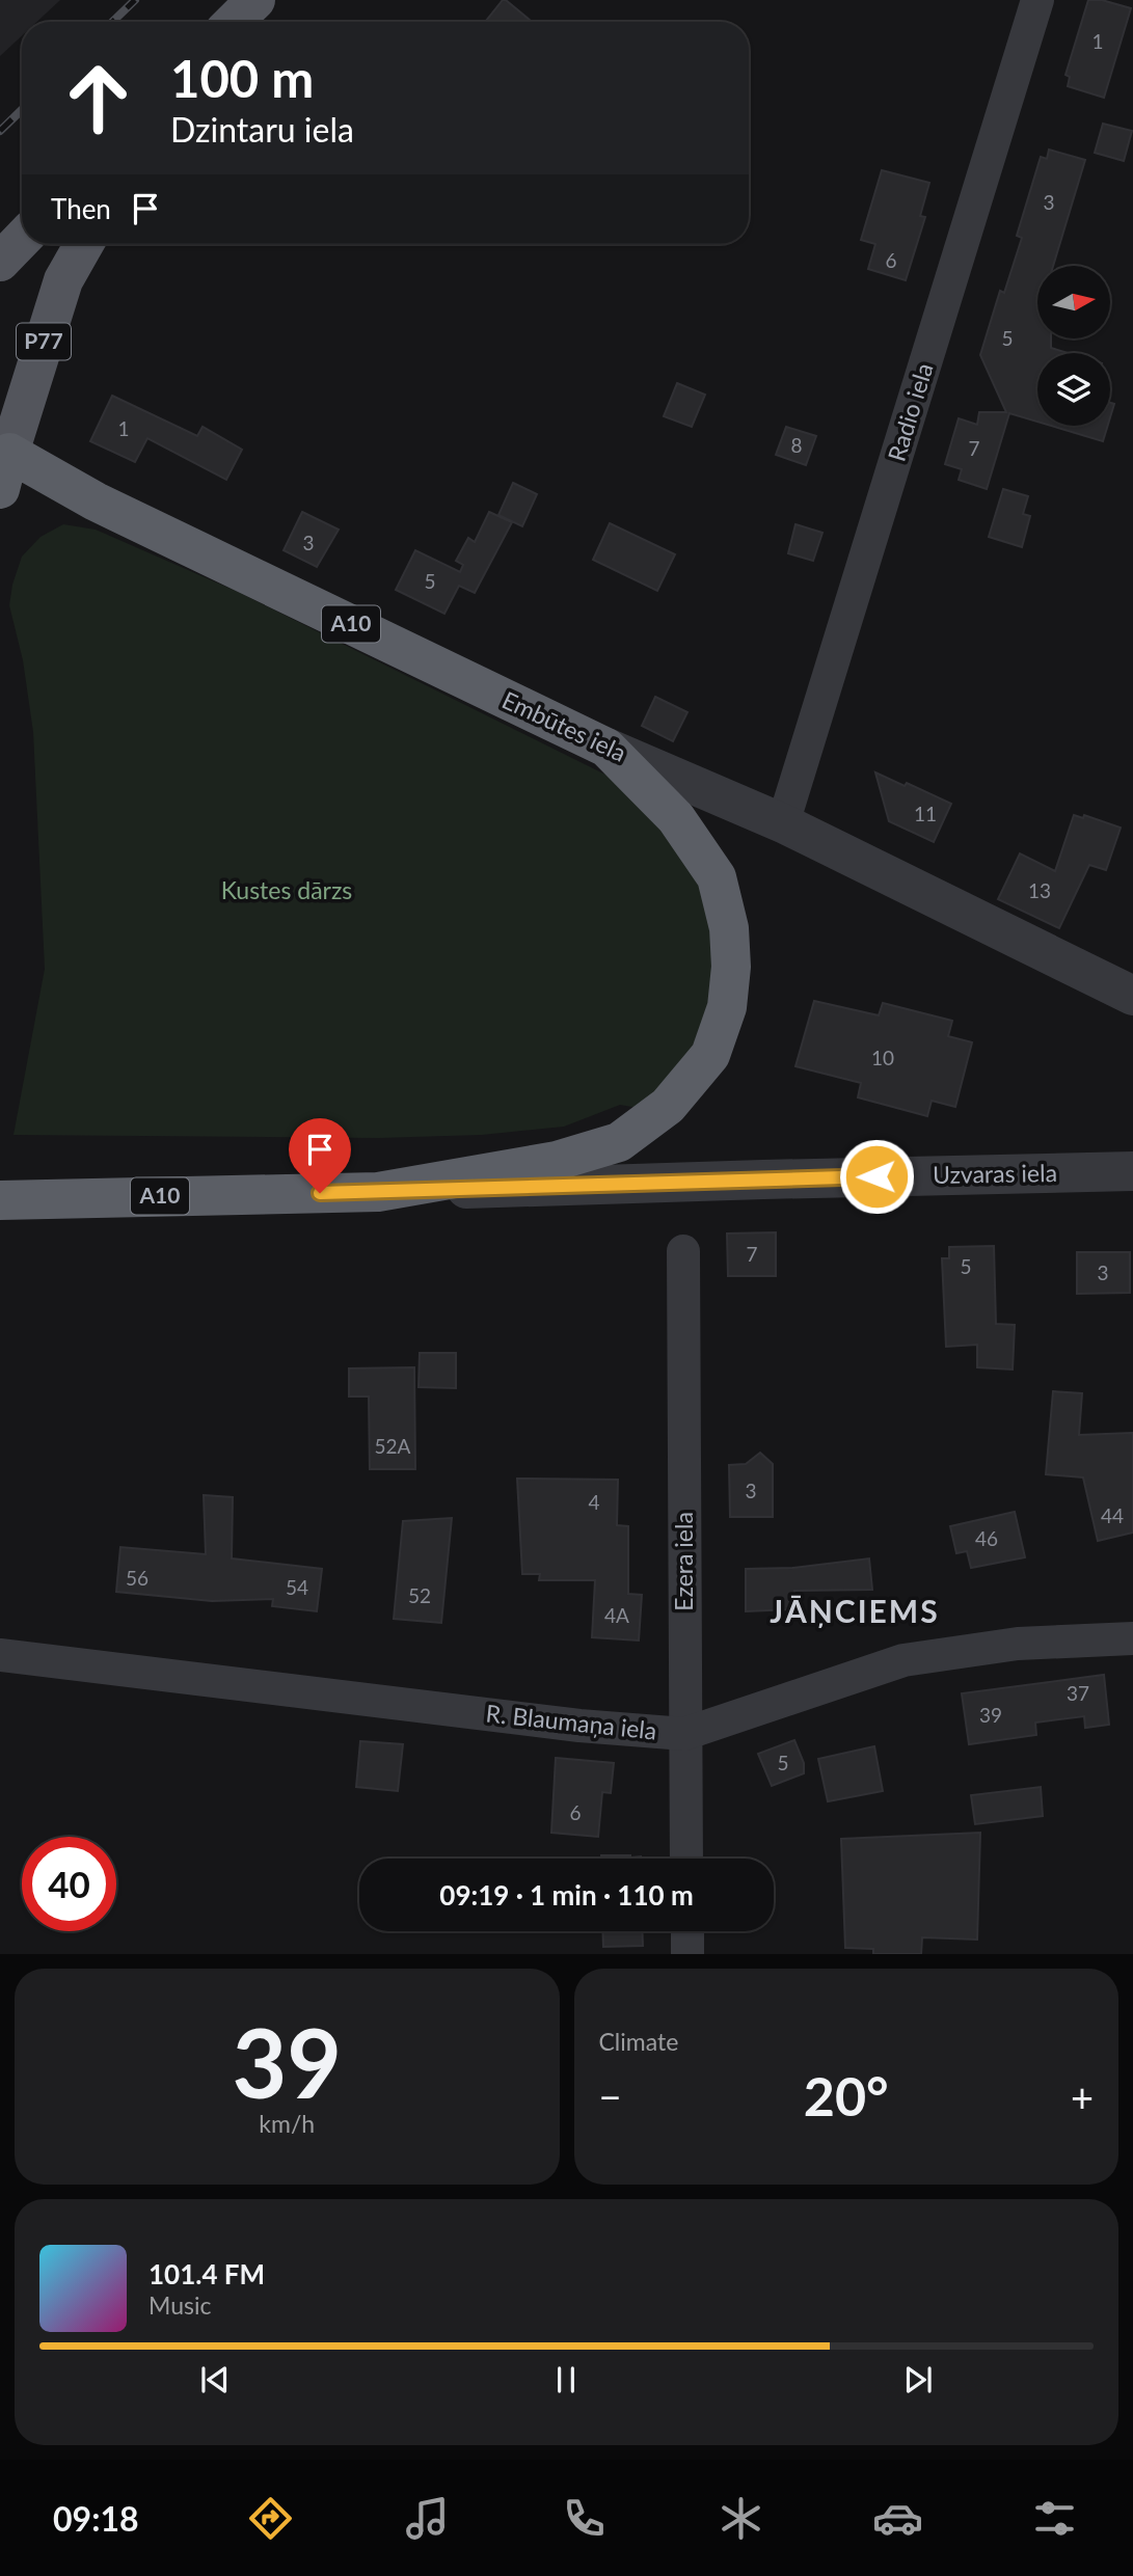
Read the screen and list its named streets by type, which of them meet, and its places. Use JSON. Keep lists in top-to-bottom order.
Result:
{
  "streets": {
    "highway": ["A10", "Embūtes iela"],
    "main road": ["P77"],
    "street": [
      "Radio iela",
      "Uzvaras iela",
      "Ezera iela",
      "R. Blaumaņa iela"
    ]
  },
  "crossings": [
    ["P77", "Embūtes iela"],
    ["Radio iela", "Embūtes iela"],
    ["A10", "Embūtes iela"],
    ["A10", "Uzvaras iela"],
    ["Ezera iela", "R. Blaumaņa iela"]
  ],
  "districts": ["JĀŅCIEMS"],
  "parks": ["Kustes dārzs"],
  "house_numbers": [
    "1",
    "3",
    "6",
    "5",
    "1",
    "8",
    "7",
    "3",
    "5",
    "11",
    "13",
    "10",
    "7",
    "5",
    "3",
    "52A",
    "3",
    "4",
    "44",
    "46",
    "56",
    "54",
    "52",
    "4A",
    "37",
    "39",
    "5",
    "6"
  ],
  "north": "right",
  "page": {
    "turn": ["100 m", "Dzintaru iela"],
    "then": "Then",
    "limit": "40",
    "trip": "09:19 · 1 min · 110 m",
    "tile": [
      ["39", "km/h"],
      "Climate"
    ],
    "heat": ["−", "20°", "+"],
    "song": ["101.4 FM", "Music"],
    "tabs": "09:18"
  }
}
